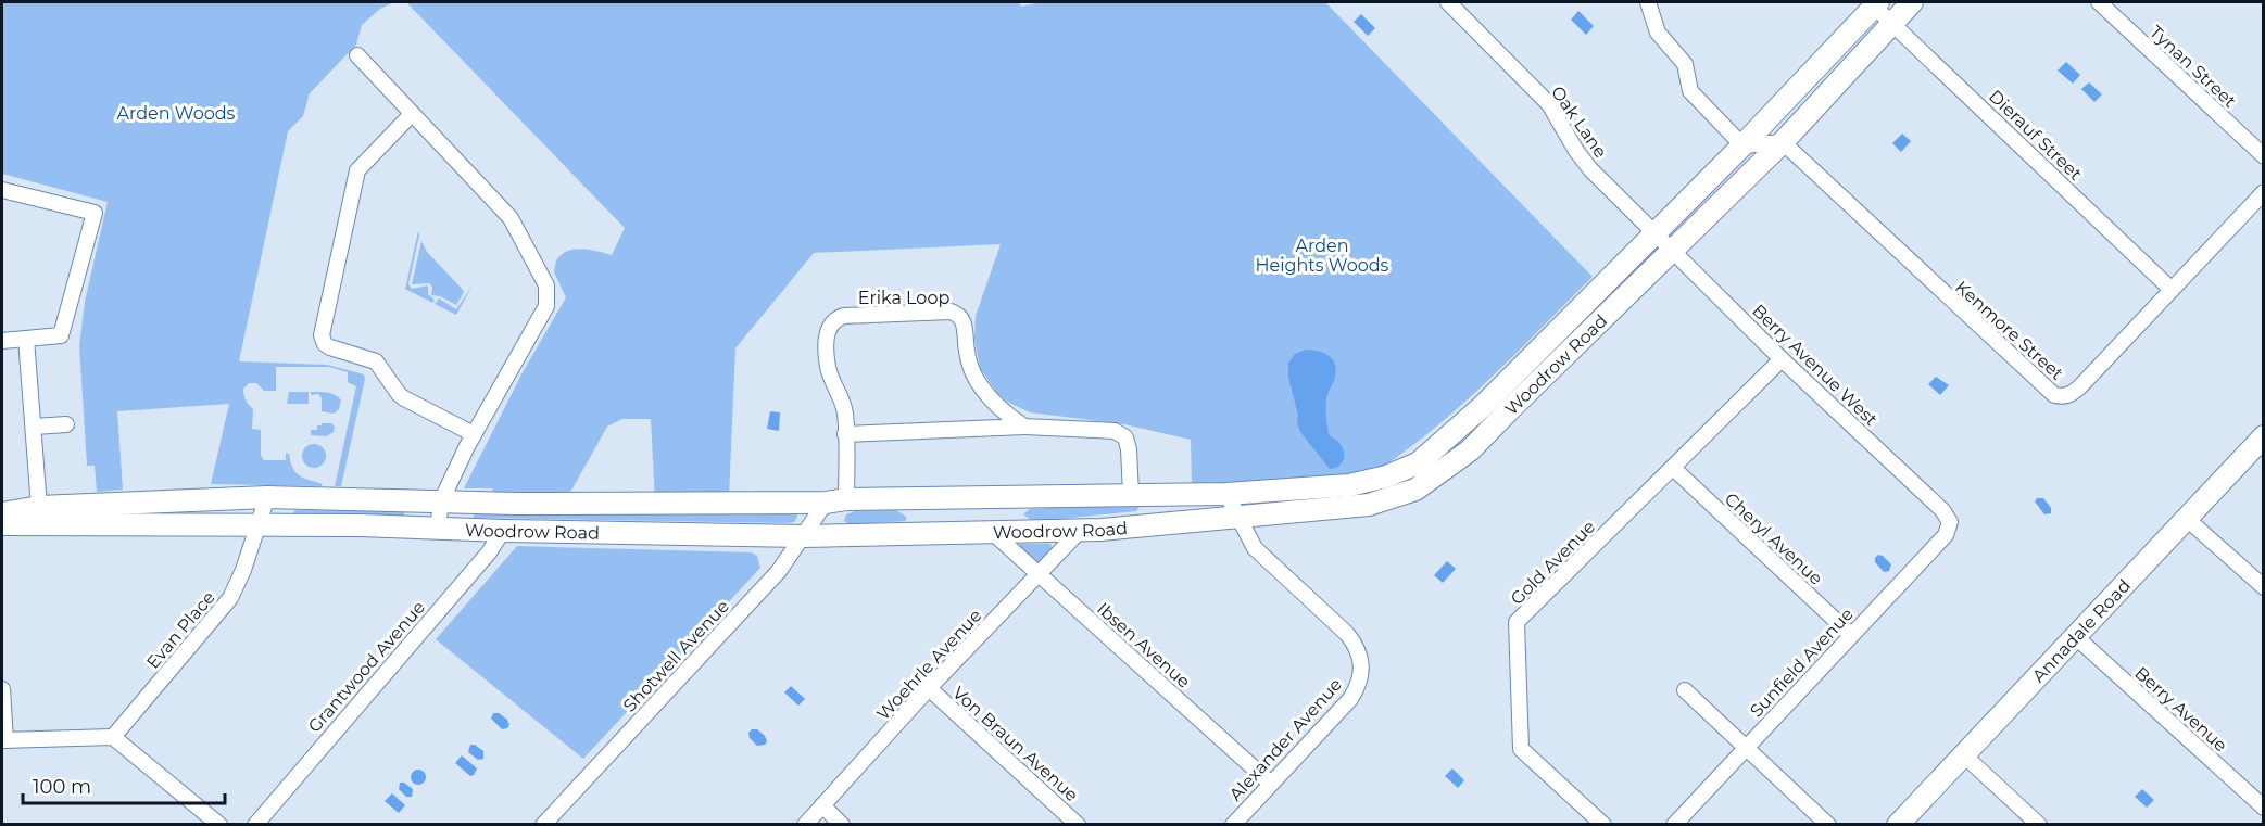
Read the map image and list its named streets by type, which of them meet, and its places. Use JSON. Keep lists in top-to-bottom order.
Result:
{
  "streets": {
    "street": [
      "Tynan Street",
      "Oak Lane",
      "Dierauf Street",
      "Erika Loop",
      "Kenmore Street",
      "Berry Avenue West",
      "Woodrow Road",
      "Cheryl Avenue",
      "Gold Avenue",
      "Evan Place",
      "Annadale Road",
      "Ibsen Avenue",
      "Shotwell Avenue",
      "Sunfield Avenue",
      "Woehrle Avenue",
      "Grantwood Avenue",
      "Berry Avenue",
      "Alexander Avenue",
      "Von Braun Avenue"
    ]
  },
  "crossings": [
    ["Oak Lane", "Berry Avenue West"],
    ["Oak Lane", "Woodrow Road"],
    ["Dierauf Street", "Kenmore Street"],
    ["Dierauf Street", "Woodrow Road"],
    ["Erika Loop", "Woodrow Road"],
    ["Erika Loop", "Shotwell Avenue"],
    ["Kenmore Street", "Woodrow Road"],
    ["Berry Avenue West", "Woodrow Road"],
    ["Berry Avenue West", "Gold Avenue"],
    ["Berry Avenue West", "Sunfield Avenue"],
    ["Woodrow Road", "Evan Place"],
    ["Woodrow Road", "Ibsen Avenue"],
    ["Woodrow Road", "Shotwell Avenue"],
    ["Woodrow Road", "Woehrle Avenue"],
    ["Woodrow Road", "Grantwood Avenue"],
    ["Woodrow Road", "Alexander Avenue"],
    ["Cheryl Avenue", "Gold Avenue"],
    ["Cheryl Avenue", "Sunfield Avenue"],
    ["Annadale Road", "Berry Avenue"],
    ["Ibsen Avenue", "Woehrle Avenue"],
    ["Ibsen Avenue", "Alexander Avenue"],
    ["Woehrle Avenue", "Von Braun Avenue"]
  ],
  "parks": ["Arden Woods", "Arden Heights Woods"],
  "scale_bar": "100 m"
}
